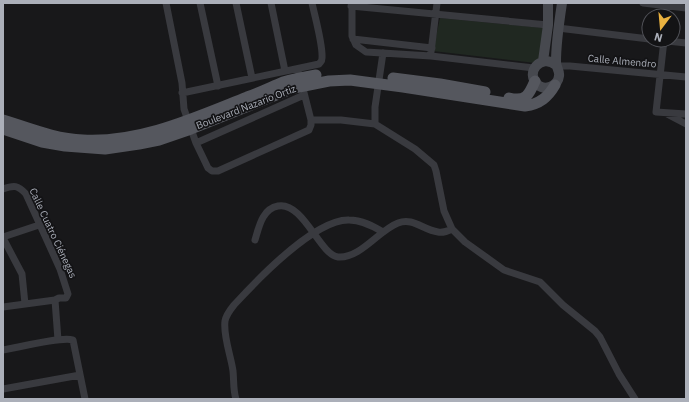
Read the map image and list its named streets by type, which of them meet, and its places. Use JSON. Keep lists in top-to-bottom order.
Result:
{
  "streets": {
    "main road": ["Boulevard Nazario Ortiz"],
    "street": ["Calle Almendro", "Calle Cuatro Ciénegas"]
  },
  "crossings": [
    ["Calle Almendro", "Boulevard Nazario Ortiz"]
  ],
  "north": "bottom"
}
